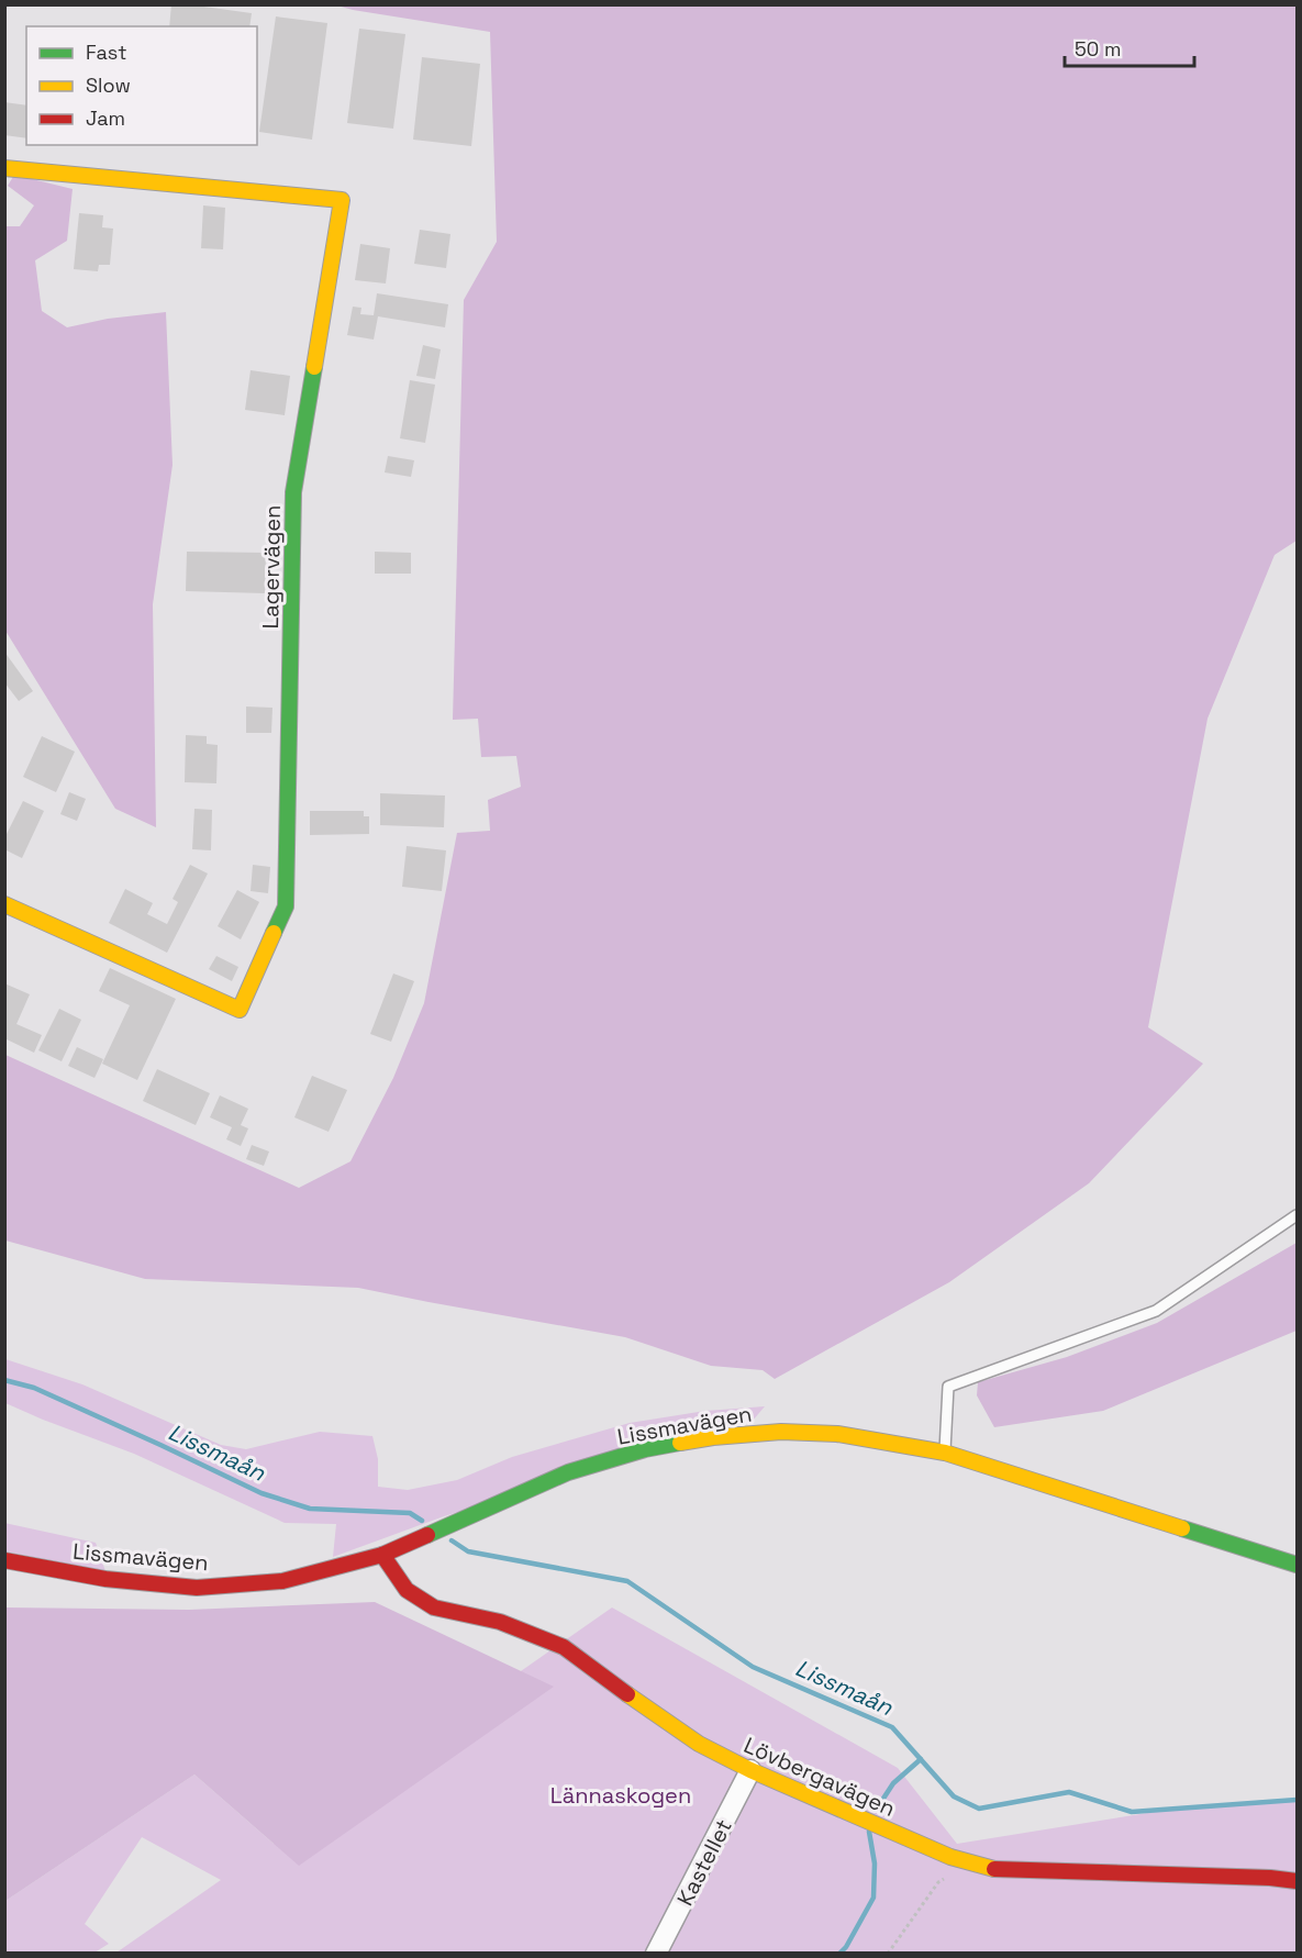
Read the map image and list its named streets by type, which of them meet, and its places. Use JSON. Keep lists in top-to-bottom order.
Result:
{
  "streets": {
    "street": [
      "Lagervägen",
      "Lissmavägen",
      "Lövbergavägen",
      "Kastellet"
    ]
  },
  "crossings": [
    ["Lissmavägen", "Lövbergavägen"],
    ["Lövbergavägen", "Kastellet"]
  ],
  "water": ["Lissmaån"],
  "parks": ["Lännaskogen"],
  "legend": ["Fast", "Slow", "Jam"],
  "scale_bar": "50 m"
}
